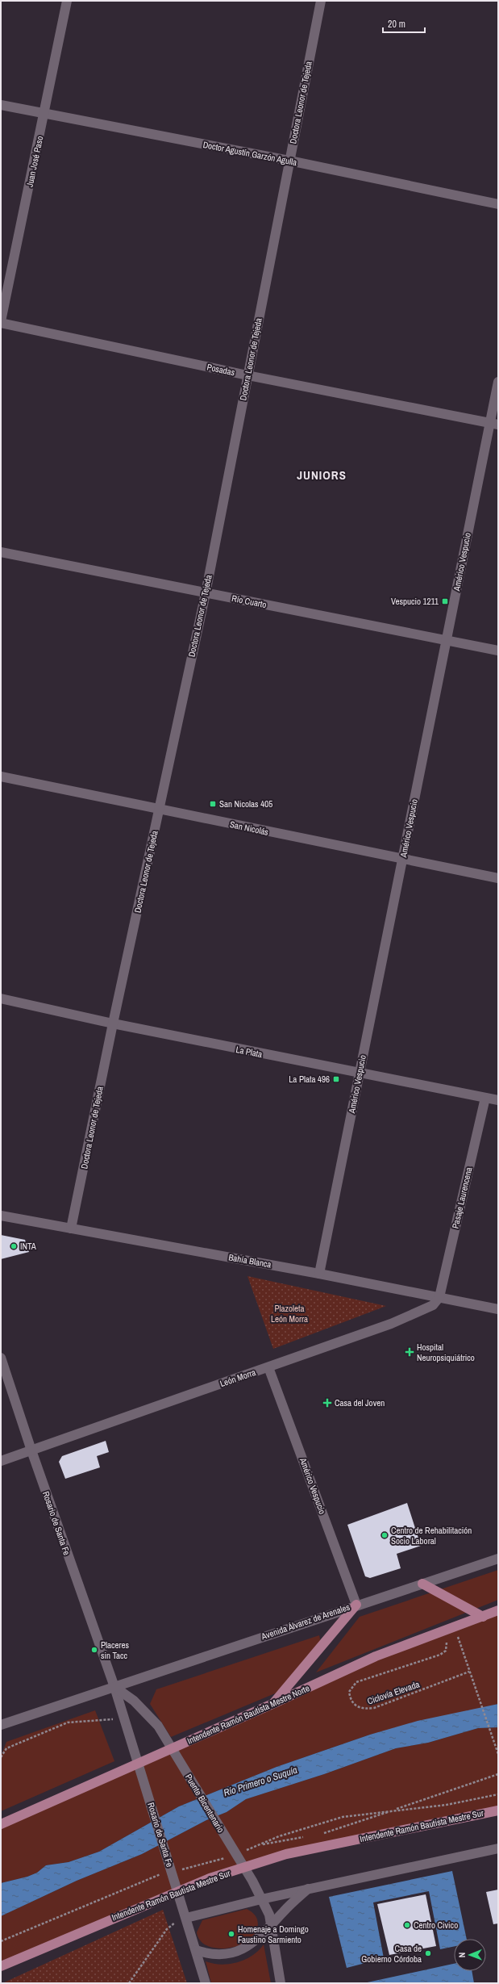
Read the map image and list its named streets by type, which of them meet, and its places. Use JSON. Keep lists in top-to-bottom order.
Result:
{
  "streets": {
    "main road": ["Intendente Ramón Bautista Mestre Norte", "Intendente Ramón Bautista Mestre Sur"],
    "street": [
      "Doctora Leonor de Tejeda",
      "Doctor Agustín Garzón Agulla",
      "Juan José Paso",
      "Posadas",
      "Américo Vespucio",
      "Río Cuarto",
      "San Nicolás",
      "La Plata",
      "Pasaje Laurencena",
      "Bahía Blanca",
      "León Morra",
      "Rosario de Santa Fe",
      "Avenida Álvarez de Arenales",
      "Puente Bicentenario"
    ],
    "path": ["Ciclovía Elevada"]
  },
  "crossings": [
    ["Doctora Leonor de Tejeda", "Doctor Agustín Garzón Agulla"],
    ["Doctora Leonor de Tejeda", "Posadas"],
    ["Doctora Leonor de Tejeda", "Río Cuarto"],
    ["Doctora Leonor de Tejeda", "San Nicolás"],
    ["Doctora Leonor de Tejeda", "La Plata"],
    ["Doctora Leonor de Tejeda", "Bahía Blanca"],
    ["Doctor Agustín Garzón Agulla", "Juan José Paso"],
    ["Juan José Paso", "Posadas"],
    ["Posadas", "Américo Vespucio"],
    ["Américo Vespucio", "Río Cuarto"],
    ["Américo Vespucio", "San Nicolás"],
    ["Américo Vespucio", "La Plata"],
    ["Américo Vespucio", "Bahía Blanca"],
    ["Américo Vespucio", "León Morra"],
    ["Américo Vespucio", "Avenida Álvarez de Arenales"],
    ["La Plata", "Pasaje Laurencena"],
    ["Pasaje Laurencena", "Bahía Blanca"],
    ["Pasaje Laurencena", "León Morra"],
    ["Bahía Blanca", "León Morra"],
    ["León Morra", "Rosario de Santa Fe"],
    ["Rosario de Santa Fe", "Avenida Álvarez de Arenales"],
    ["Rosario de Santa Fe", "Puente Bicentenario"],
    ["Avenida Álvarez de Arenales", "Puente Bicentenario"]
  ],
  "districts": ["JUNIORS"],
  "water": ["Río Primero o Suquía"],
  "parks": ["Plazoleta León Morra"],
  "places": {
    "transit": ["Vespucio 1211", "San Nicolas 405", "La Plata 496"],
    "other": [
      "INTA",
      "Centro de Rehabilitación Socio Laboral",
      "Placeres sin Tacc",
      "Centro Civico",
      "Homenaje a Domingo Faustino Sarmiento",
      "Casa de Gobierno Córdoba"
    ],
    "health": ["Hospital Neuropsiquiátrico", "Casa del Joven"]
  },
  "scale_bar": "20 m",
  "north": "left"
}
